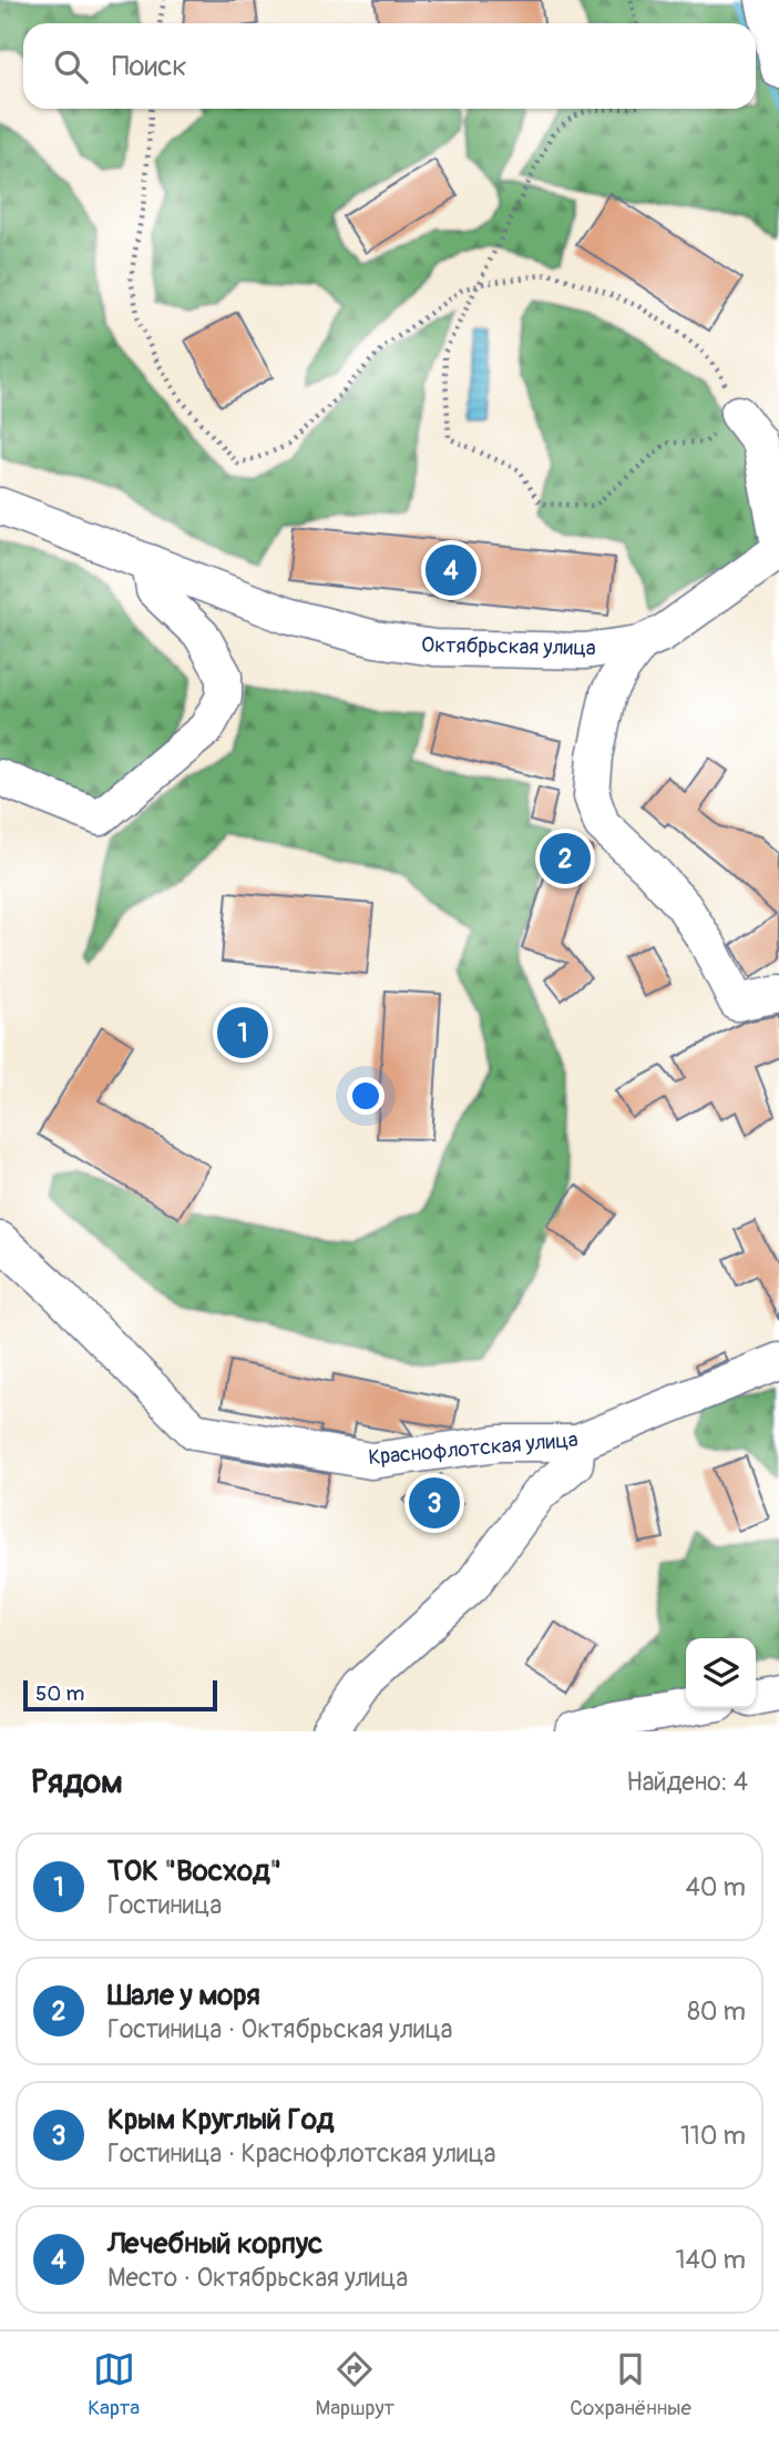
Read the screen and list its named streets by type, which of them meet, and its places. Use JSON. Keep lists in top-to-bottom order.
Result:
{
  "streets": {
    "street": ["Октябрьская улица", "Краснофлотская улица"]
  },
  "scale_bar": "50 m",
  "page": {
    "search": "Поиск",
    "pins": [
      "4",
      "2",
      "1",
      "3"
    ],
    "scale": "50 m",
    "heading": ["Рядом", "Найдено: 4"],
    "list": [
      {
        "mark": "1",
        "name": "ТОК \"Восход\"",
        "note": "Гостиница",
        "value": "40 m"
      },
      {
        "mark": "2",
        "name": "Шале у моря",
        "note": "Гостиница · Октябрьская улица",
        "value": "80 m"
      },
      {
        "mark": "3",
        "name": "Крым Круглый Год",
        "note": "Гостиница · Краснофлотская улица",
        "value": "110 m"
      },
      {
        "mark": "4",
        "name": "Лечебный корпус",
        "note": "Место · Октябрьская улица",
        "value": "140 m"
      }
    ],
    "nav": ["Карта", "Маршрут", "Сохранённые"]
  }
}
